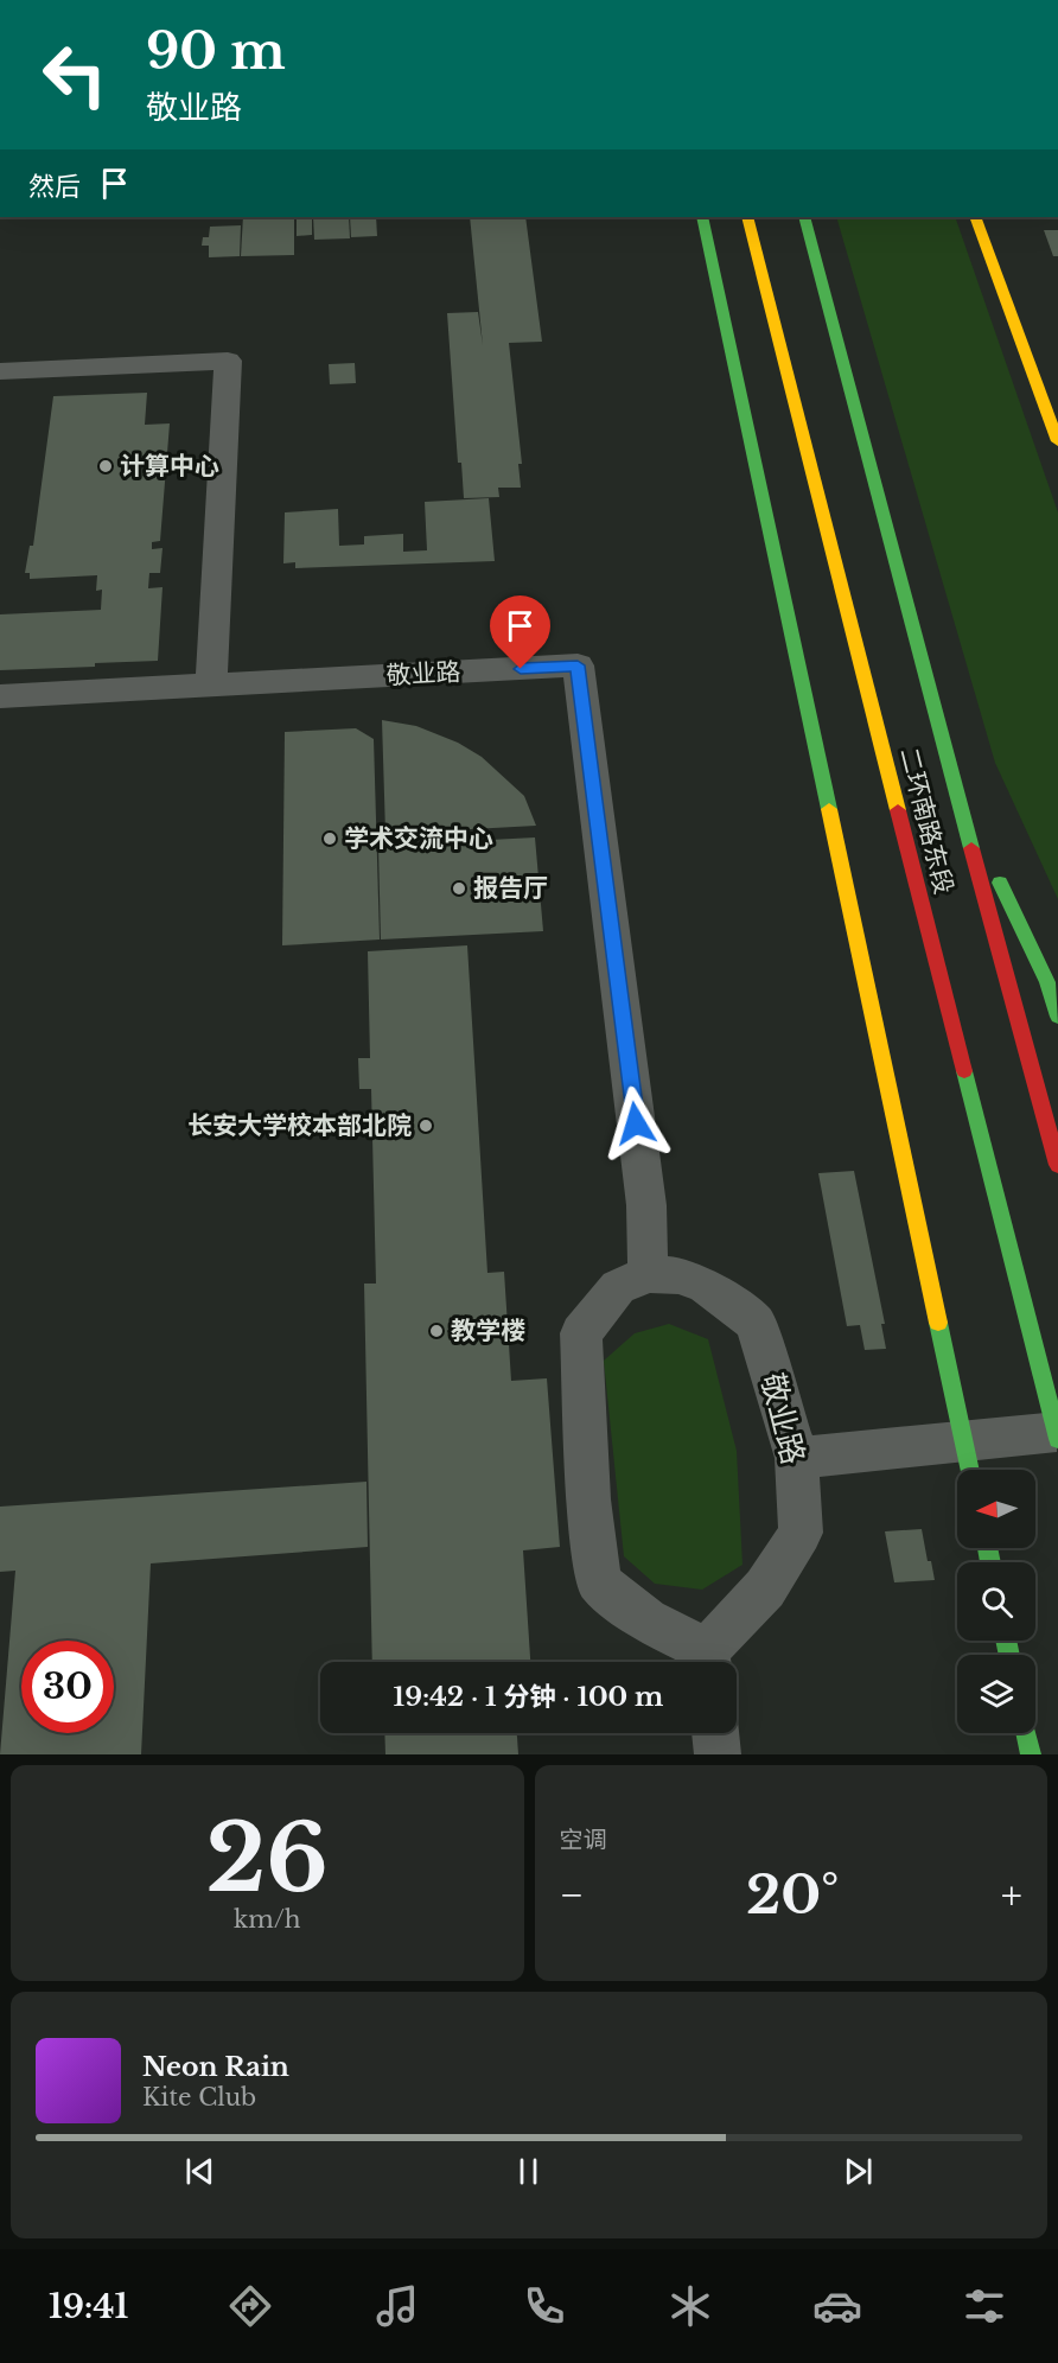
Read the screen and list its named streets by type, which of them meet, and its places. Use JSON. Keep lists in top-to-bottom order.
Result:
{
  "streets": {
    "main road": ["二环南路东段"],
    "street": ["敬业路"]
  },
  "places": [
    "计算中心",
    "学术交流中心",
    "报告厅",
    "长安大学校本部北院",
    "教学楼"
  ],
  "north": "left",
  "page": {
    "turn": ["90 m", "敬业路"],
    "then": "然后",
    "limit": "30",
    "trip": "19:42 · 1 分钟 · 100 m",
    "tile": [
      ["26", "km/h"],
      "空调"
    ],
    "heat": ["−", "20°", "+"],
    "song": ["Neon Rain", "Kite Club"],
    "tabs": "19:41"
  }
}
